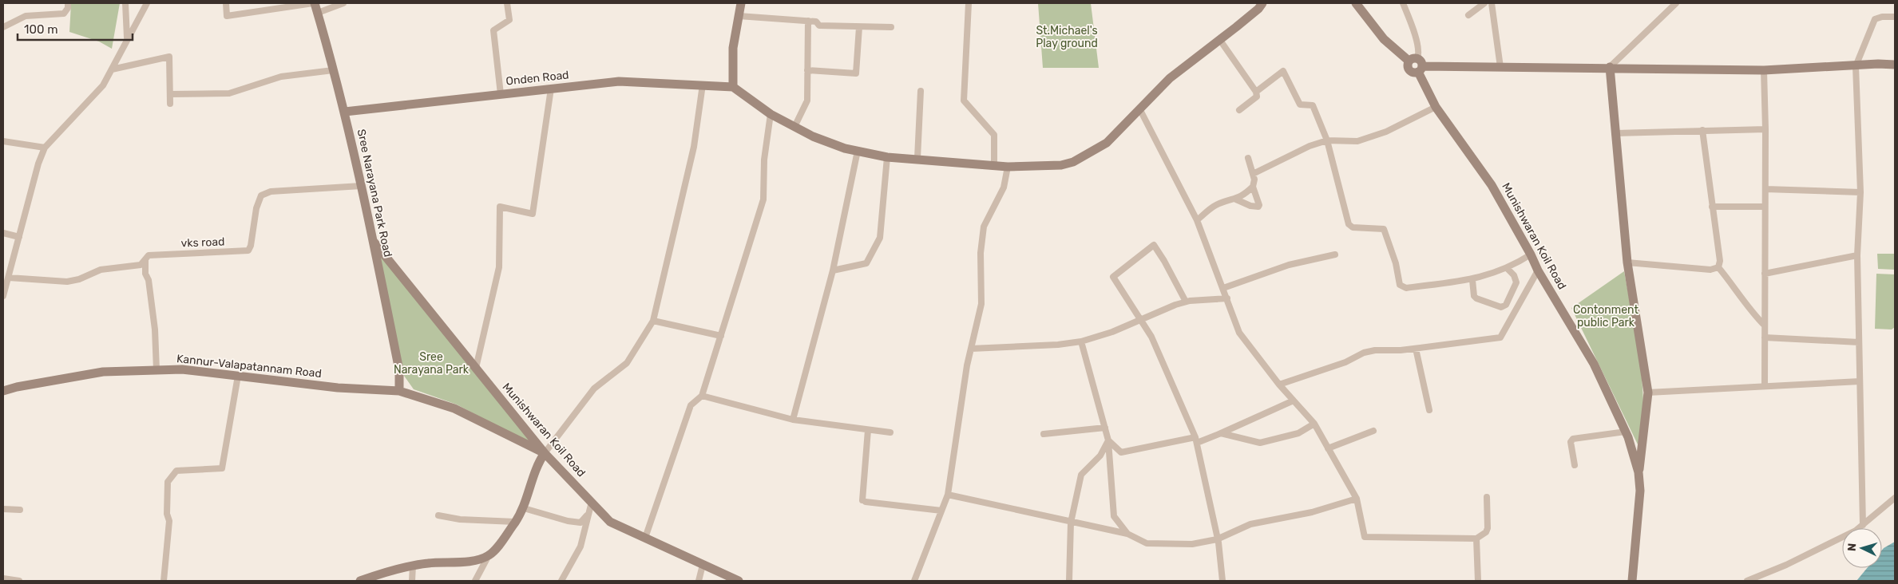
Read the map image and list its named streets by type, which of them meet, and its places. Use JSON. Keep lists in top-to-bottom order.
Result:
{
  "streets": {
    "main road": [
      "Onden Road",
      "Sree Narayana Park Road",
      "Munishwaran Koil Road",
      "Kannur-Valapatannam Road"
    ],
    "street": ["vks road"]
  },
  "crossings": [
    ["Onden Road", "Sree Narayana Park Road"],
    ["Sree Narayana Park Road", "Munishwaran Koil Road"],
    ["Sree Narayana Park Road", "vks road"],
    ["Sree Narayana Park Road", "Kannur-Valapatannam Road"],
    ["Munishwaran Koil Road", "Kannur-Valapatannam Road"]
  ],
  "parks": ["St.Michael's Play ground", "Contonment public Park", "Sree Narayana Park"],
  "scale_bar": "100 m",
  "north": "left"
}
